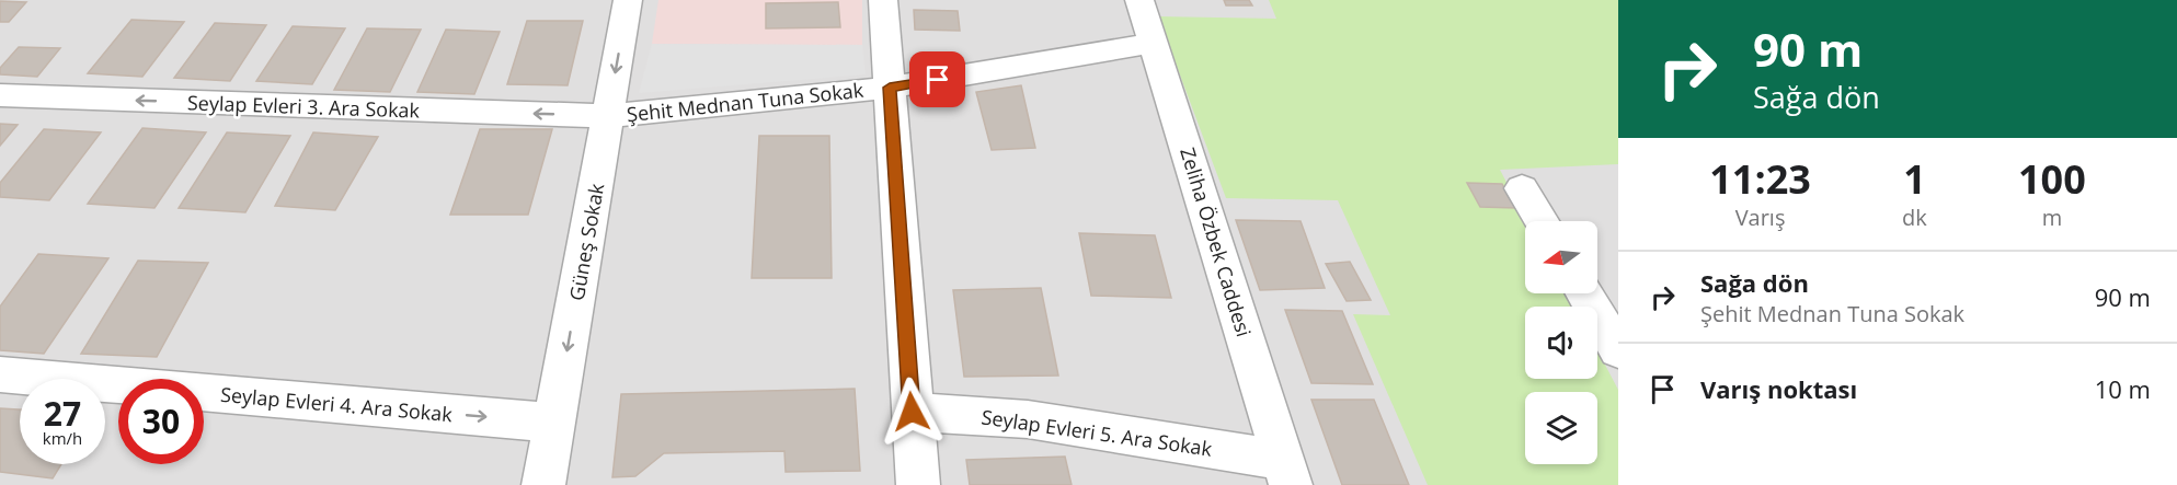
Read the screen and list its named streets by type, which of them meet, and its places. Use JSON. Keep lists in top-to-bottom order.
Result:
{
  "streets": {
    "street": [
      "Şehit Mednan Tuna Sokak",
      "Seylap Evleri 3. Ara Sokak",
      "Güneş Sokak",
      "Zeliha Özbek Caddesi",
      "Seylap Evleri 4. Ara Sokak",
      "Seylap Evleri 5. Ara Sokak"
    ]
  },
  "crossings": [
    ["Şehit Mednan Tuna Sokak", "Seylap Evleri 3. Ara Sokak"],
    ["Şehit Mednan Tuna Sokak", "Güneş Sokak"],
    ["Şehit Mednan Tuna Sokak", "Zeliha Özbek Caddesi"],
    ["Seylap Evleri 3. Ara Sokak", "Güneş Sokak"],
    ["Güneş Sokak", "Seylap Evleri 4. Ara Sokak"],
    ["Zeliha Özbek Caddesi", "Seylap Evleri 5. Ara Sokak"]
  ],
  "one_way": ["Seylap Evleri 3. Ara Sokak", "Seylap Evleri 4. Ara Sokak"],
  "north": "left",
  "page": {
    "turn": ["90 m", "Sağa dön"],
    "eta": [
      "11:23",
      "Varış",
      "1",
      "dk",
      "100",
      "m"
    ],
    "list": [
      {
        "name": "Sağa dön",
        "note": "Şehit Mednan Tuna Sokak",
        "value": "90 m"
      },
      {
        "name": "Varış noktası",
        "value": "10 m"
      }
    ],
    "speed": "27 km/h",
    "limit": "30"
  }
}
